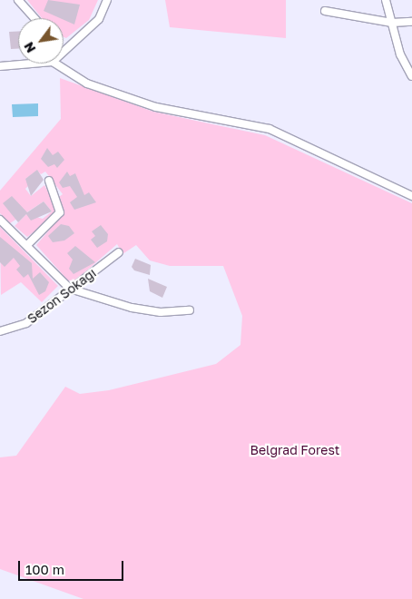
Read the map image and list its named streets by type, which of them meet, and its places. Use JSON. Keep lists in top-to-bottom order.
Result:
{
  "streets": {
    "street": ["Sezon Sokağı"]
  },
  "parks": ["Belgrad Forest"],
  "scale_bar": "100 m",
  "north": "bottom left"
}
